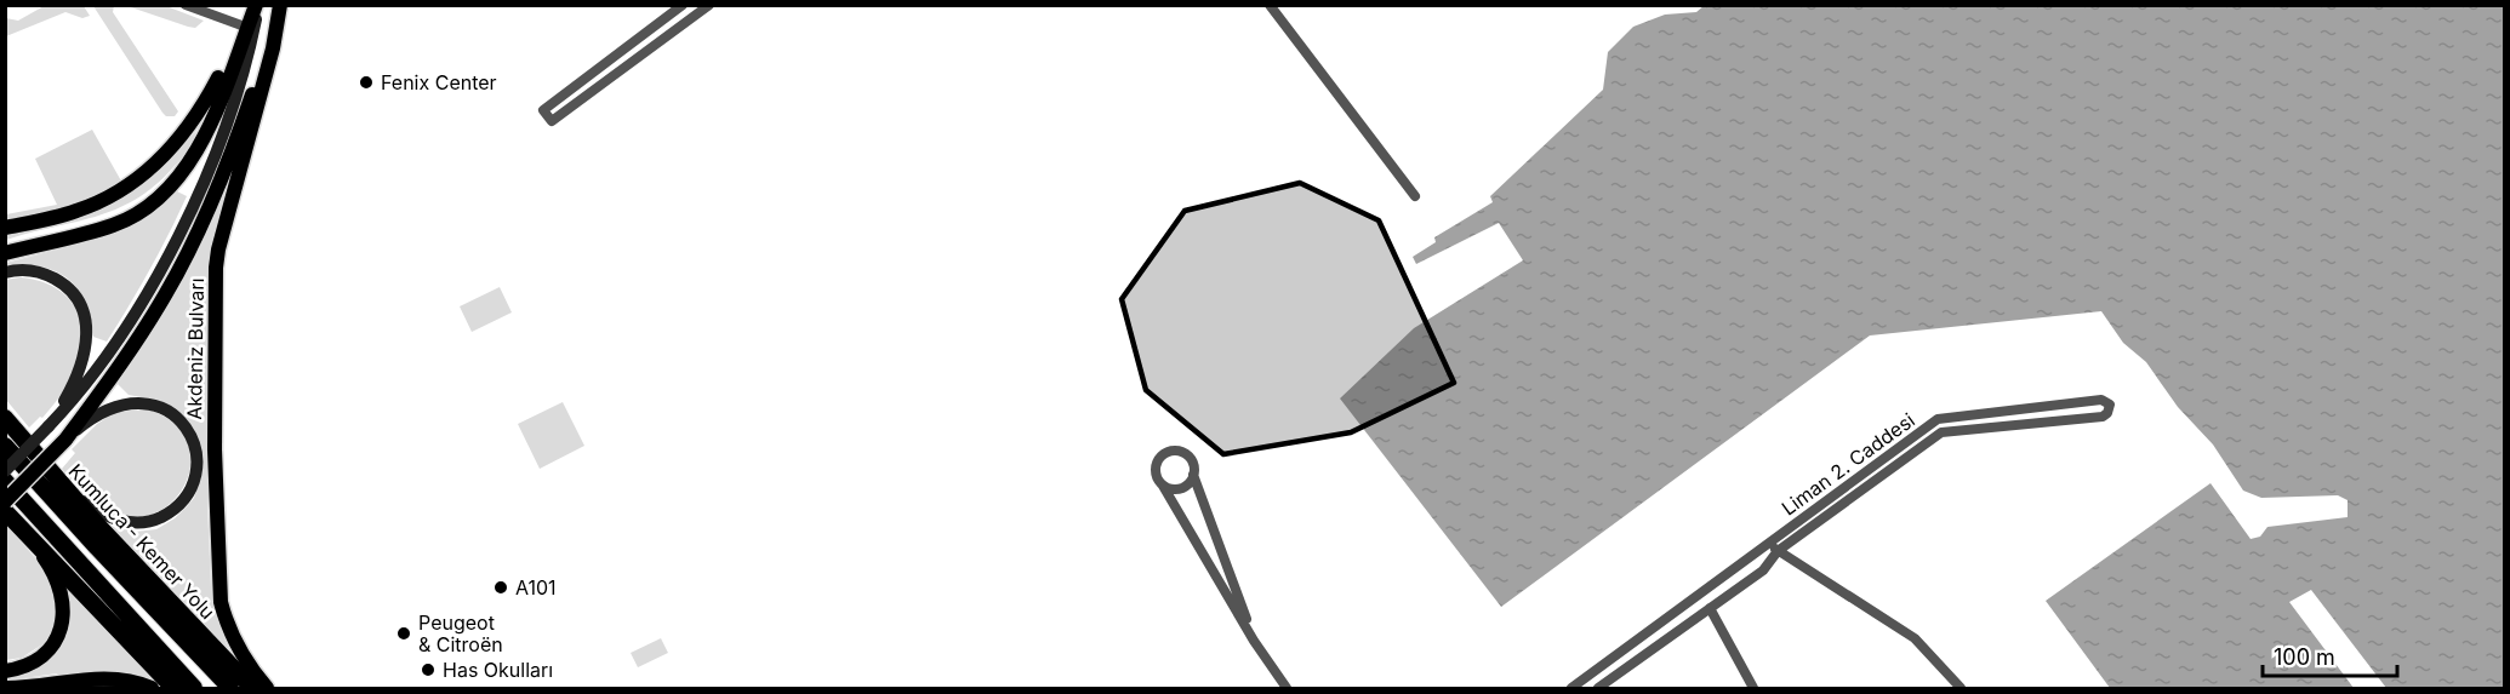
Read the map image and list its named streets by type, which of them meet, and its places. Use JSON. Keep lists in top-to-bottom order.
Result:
{
  "streets": {
    "highway": ["Kumluca - Kemer Yolu"],
    "main road": ["Akdeniz Bulvarı"],
    "street": ["Liman 2. Caddesi"]
  },
  "places": [
    "Fenix Center",
    "A101",
    "Peugeot & Citroën",
    "Has Okulları"
  ],
  "scale_bar": "100 m"
}
